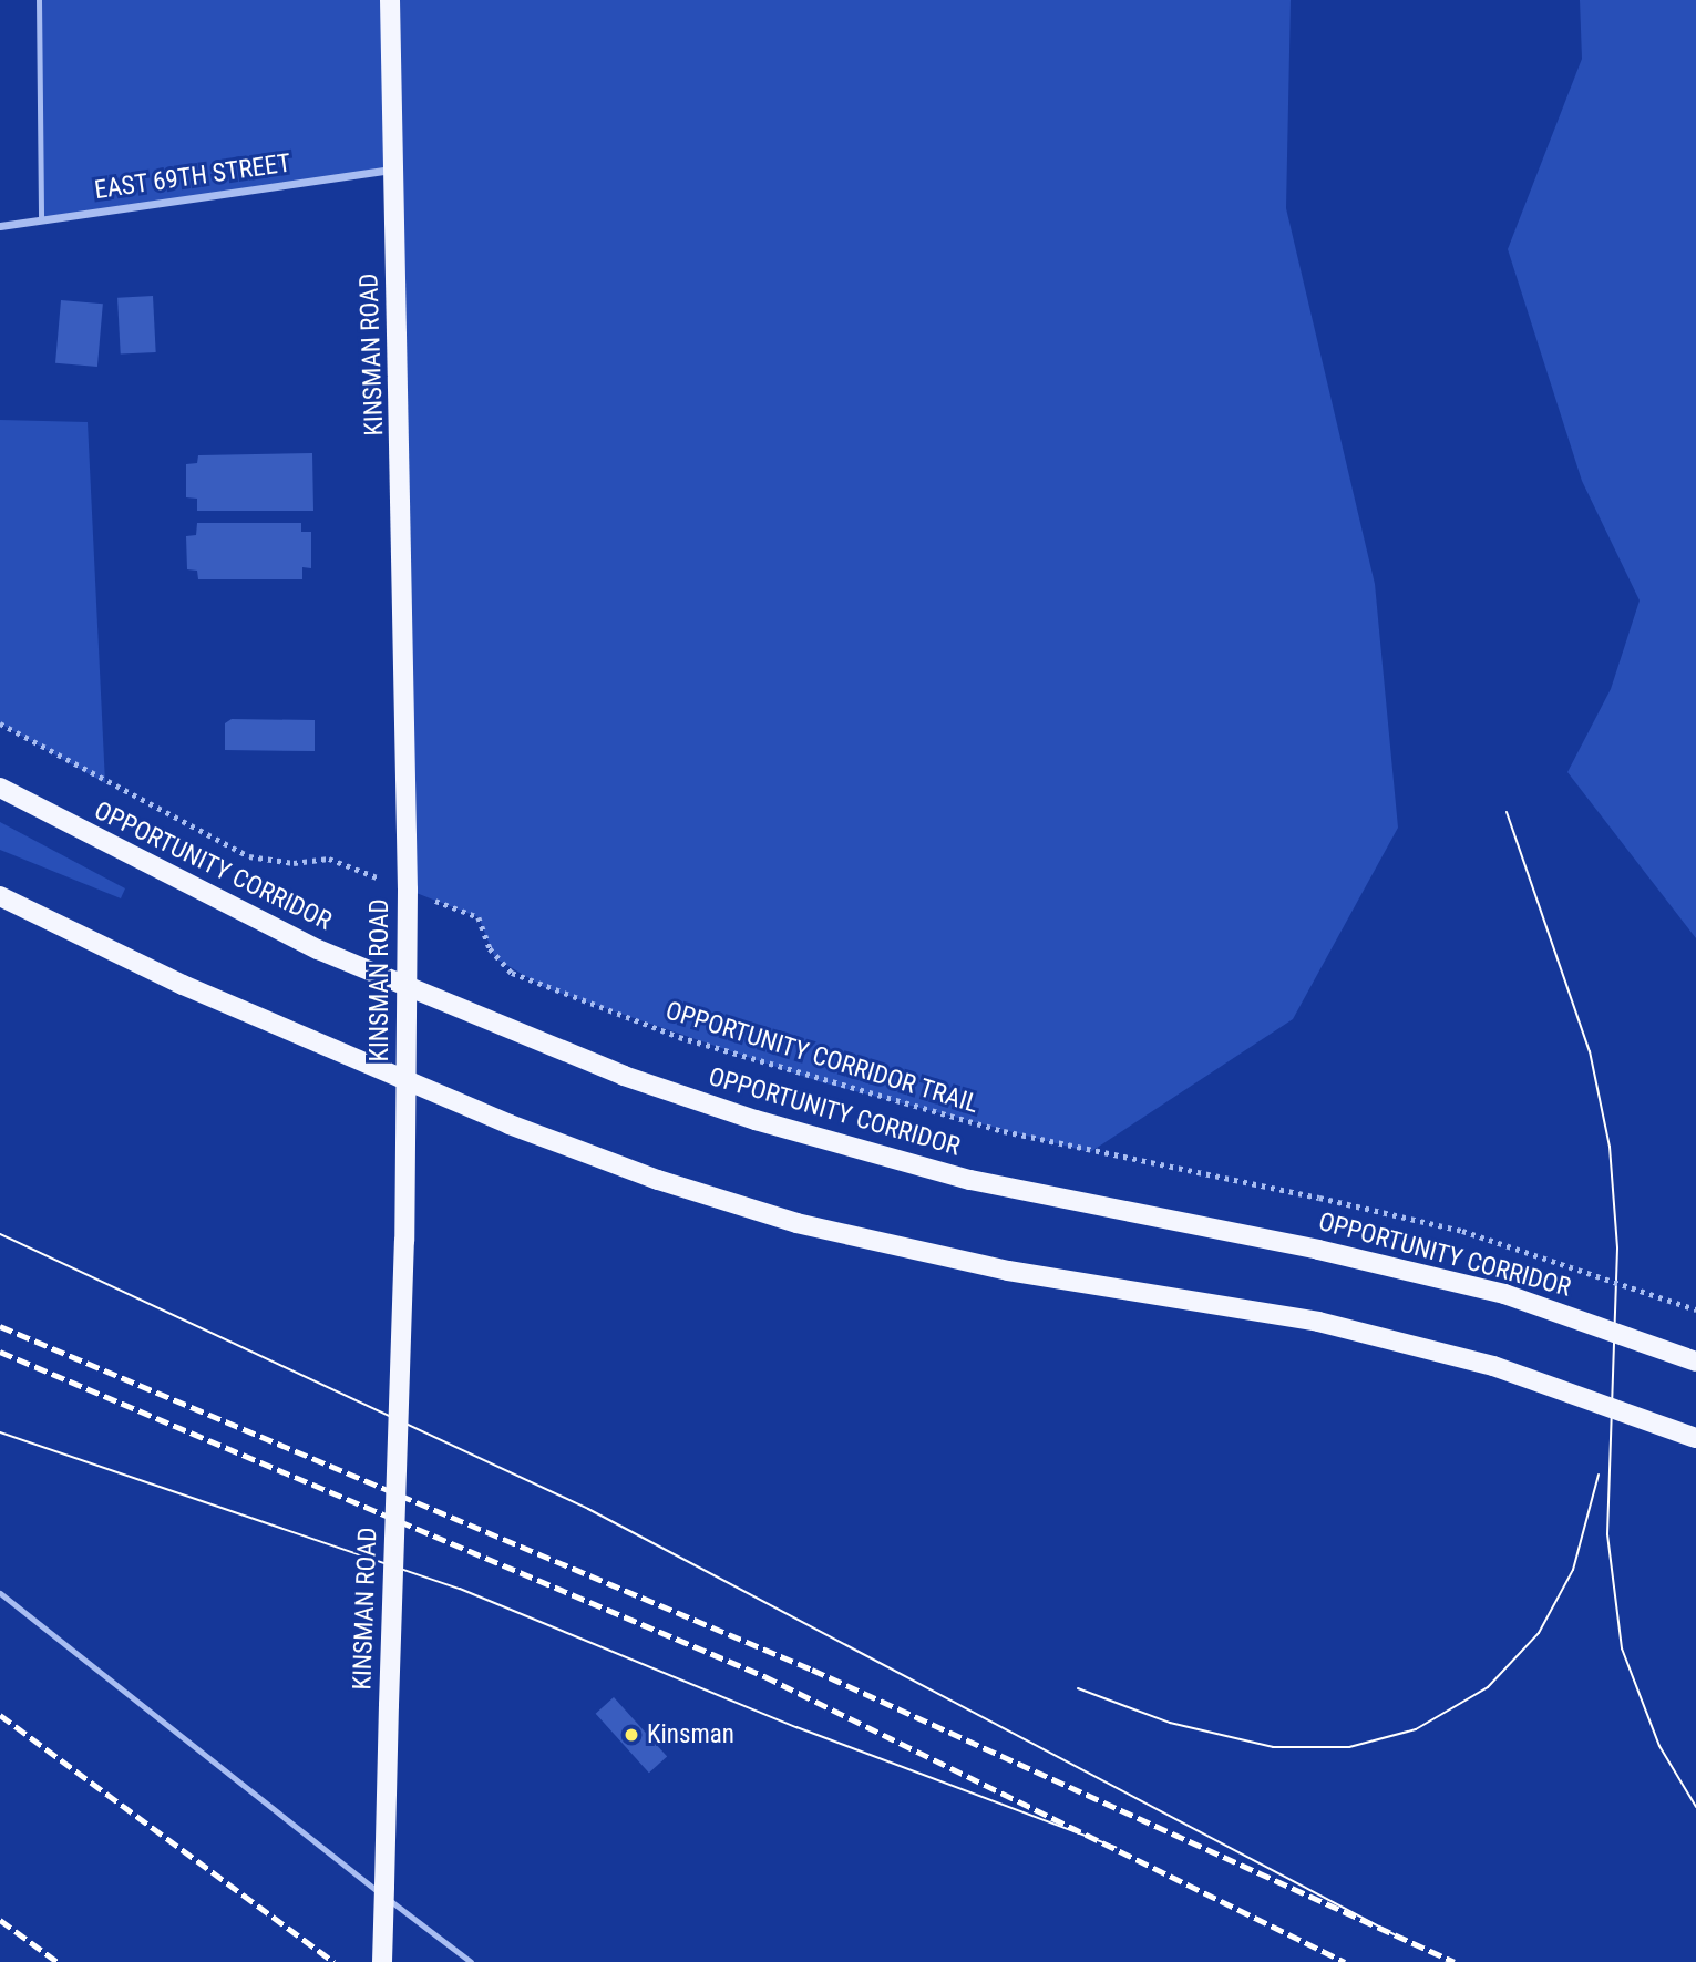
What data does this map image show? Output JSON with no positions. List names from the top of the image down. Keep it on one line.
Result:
{"streets":{"main road":["KINSMAN ROAD","OPPORTUNITY CORRIDOR"],"street":["EAST 69TH STREET"],"path":["OPPORTUNITY CORRIDOR TRAIL"]},"crossings":[["EAST 69TH STREET","KINSMAN ROAD"],["KINSMAN ROAD","OPPORTUNITY CORRIDOR"],["KINSMAN ROAD","OPPORTUNITY CORRIDOR TRAIL"]],"places":["Kinsman"]}
